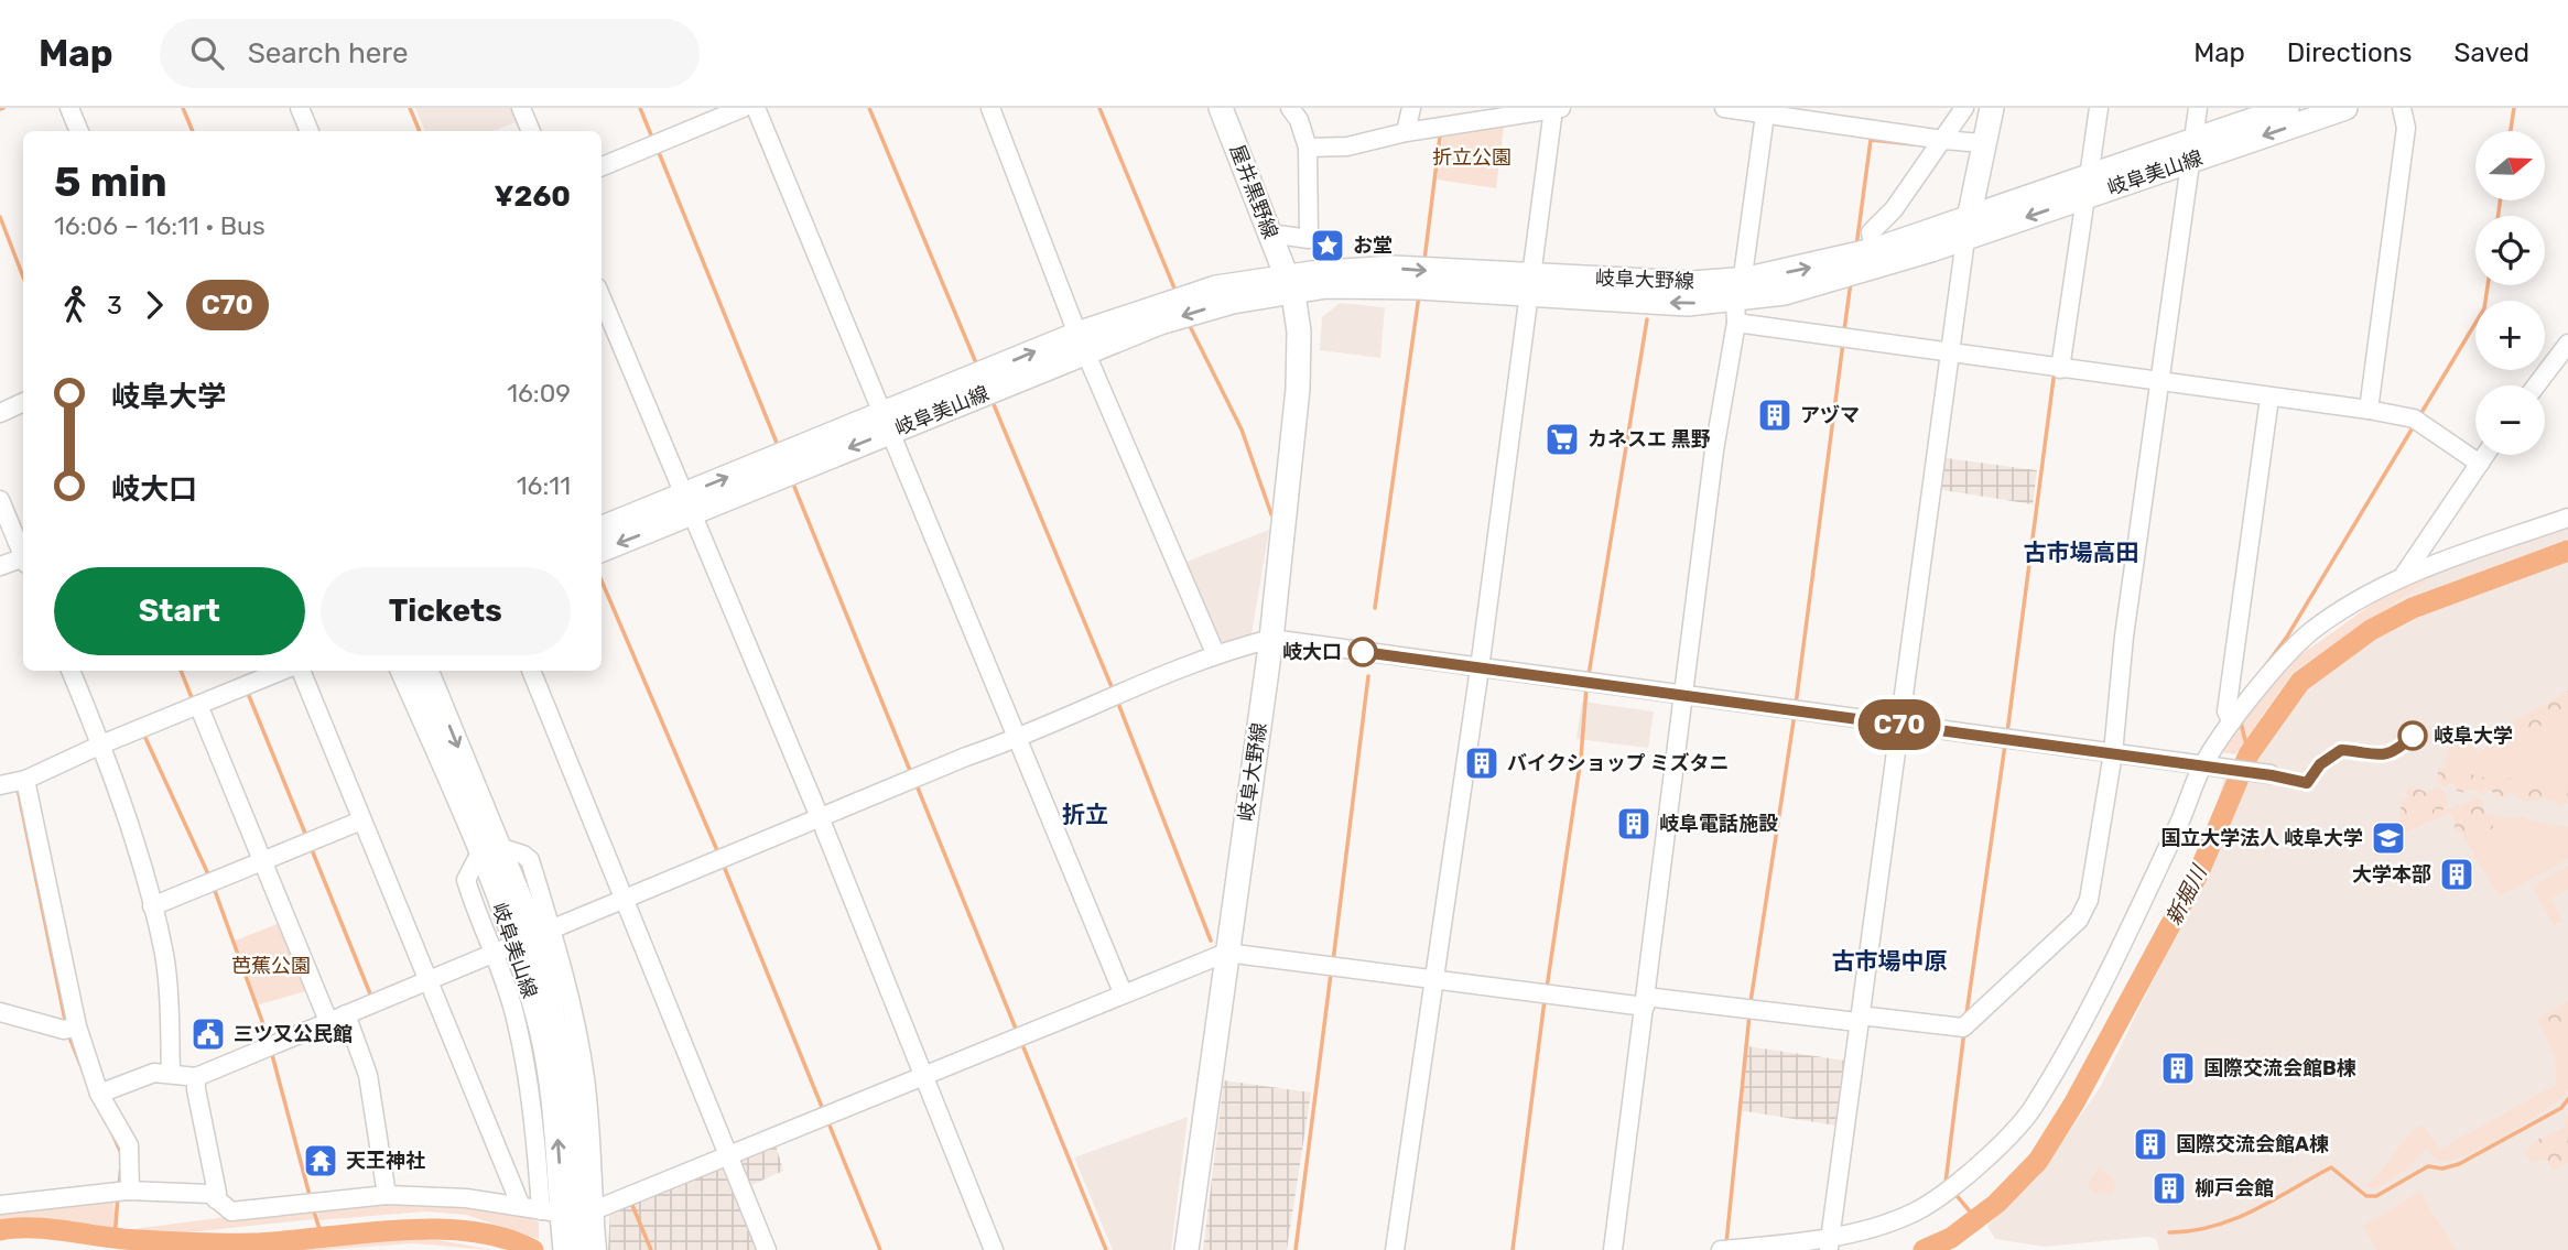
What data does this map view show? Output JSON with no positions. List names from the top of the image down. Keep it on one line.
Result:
{"streets":{"main road":["岐阜美山線","屋井黒野線","岐阜大野線"]},"crossings":[["岐阜美山線","屋井黒野線"],["岐阜美山線","岐阜大野線"],["屋井黒野線","岐阜大野線"]],"districts":["古市場高田","折立","古市場中原"],"water":["新堀川"],"parks":["折立公園","芭蕉公園"],"places":{"place":["お堂"],"building":["アヅマ","バイクショップ ミズタニ","岐阜電話施設","大学本部","国際交流会館B棟","国際交流会館A棟","柳戸会館"],"supermarket":["カネスエ 黒野"],"other":["岐大口","岐阜大学"],"school or university":["国立大学法人 岐阜大学"],"public building":["三ツ又公民館"],"temple":["天王神社"]},"lines":["bus line C70"],"north":"right","page":{"header":"Map","search":"Search here","nav":["Map","Directions","Saved"],"on_map":"C70","map_buttons":["+","−"],"heading":["5 min","16:06 – 16:11 · Bus","¥260"],"legs":["3","C70"],"list":[{"name":"岐阜大学","value":"16:09"},{"name":"岐大口","value":"16:11"}],"buttons":["Start","Tickets"]}}
